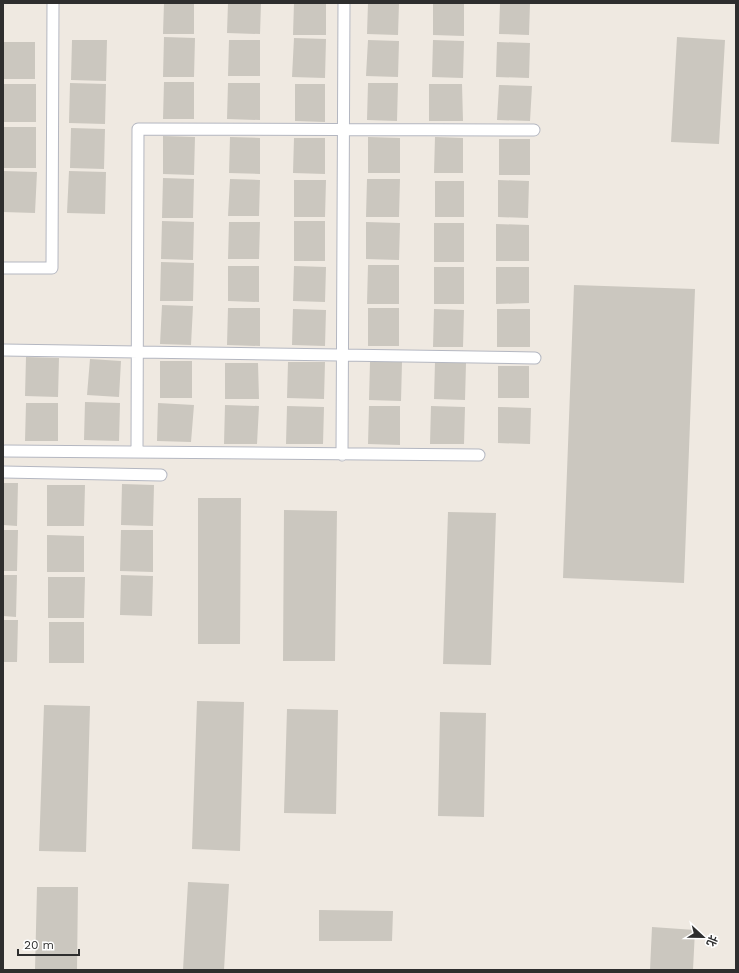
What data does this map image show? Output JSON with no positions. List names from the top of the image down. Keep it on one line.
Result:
{"scale_bar":"20 m","north":"right"}
